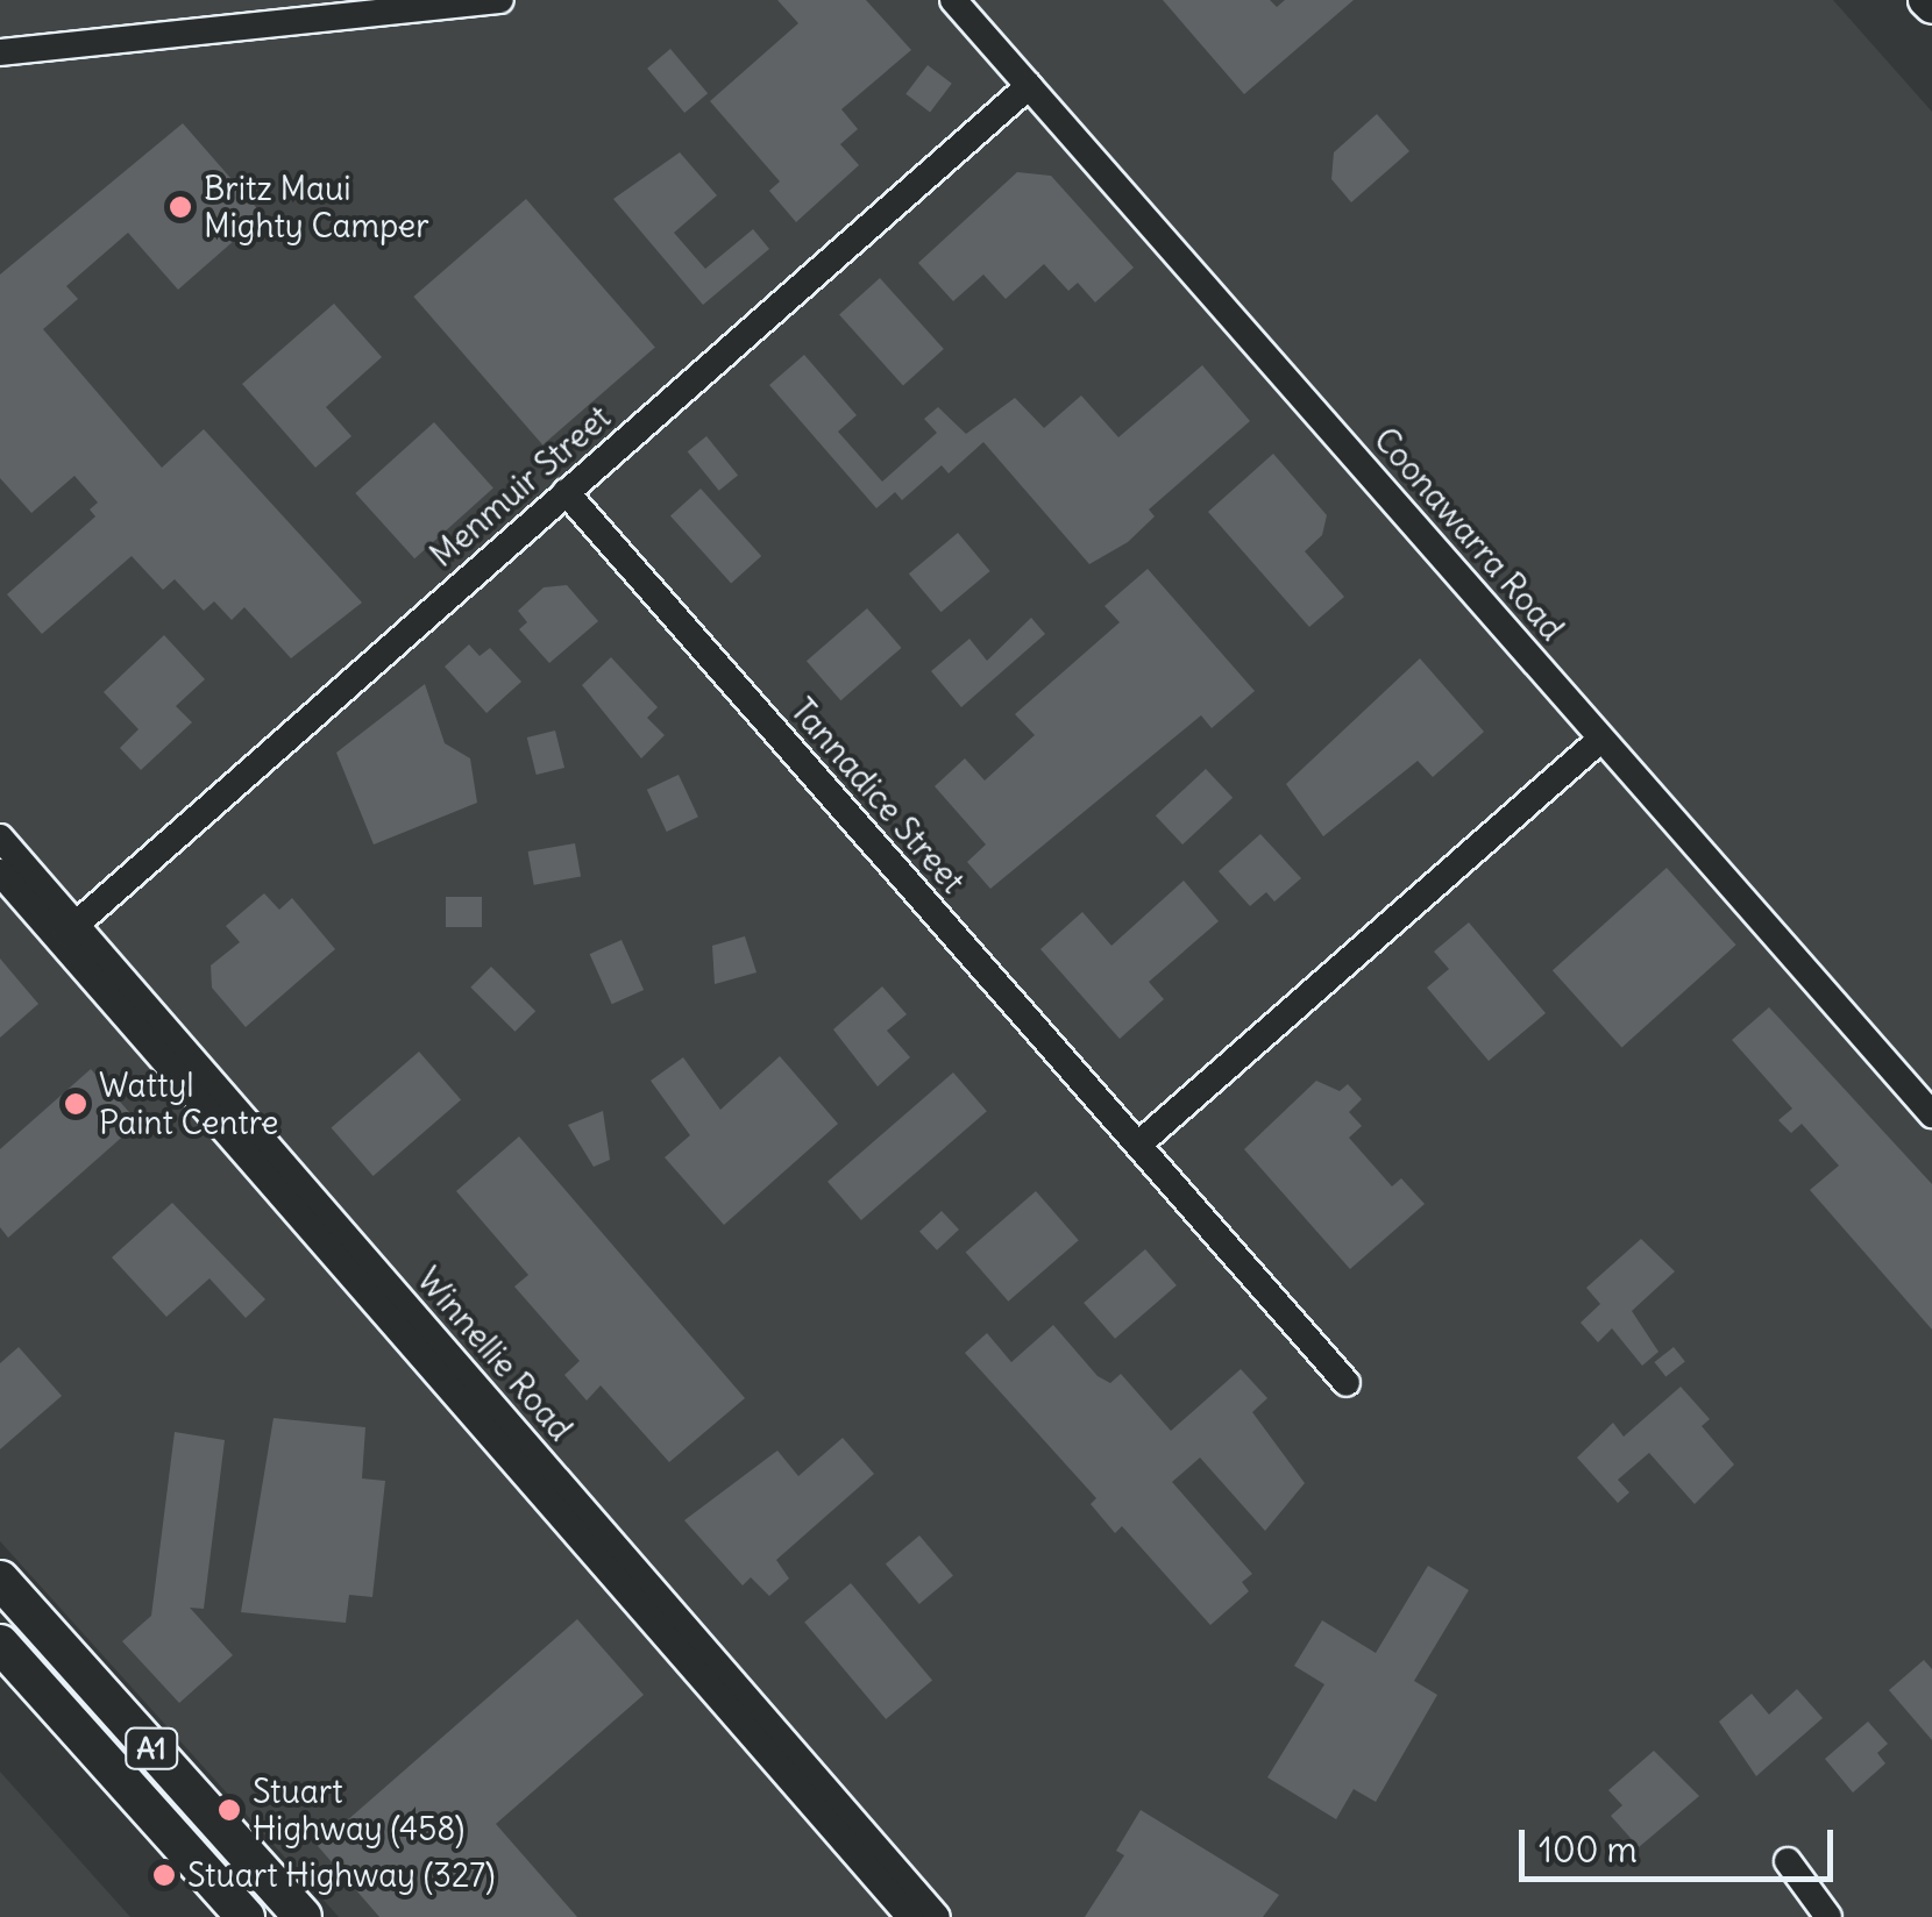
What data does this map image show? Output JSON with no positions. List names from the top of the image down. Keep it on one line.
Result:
{"streets":{"highway":["A1"],"street":["Menmuir Street","Coonawarra Road","Tannadice Street","Winnellie Road"]},"crossings":[["Menmuir Street","Coonawarra Road"],["Menmuir Street","Tannadice Street"],["Menmuir Street","Winnellie Road"]],"places":["Britz Maui Mighty Camper","Wattyl Paint Centre","Stuart Highway (458)","Stuart Highway (327)"],"scale_bar":"100 m"}
